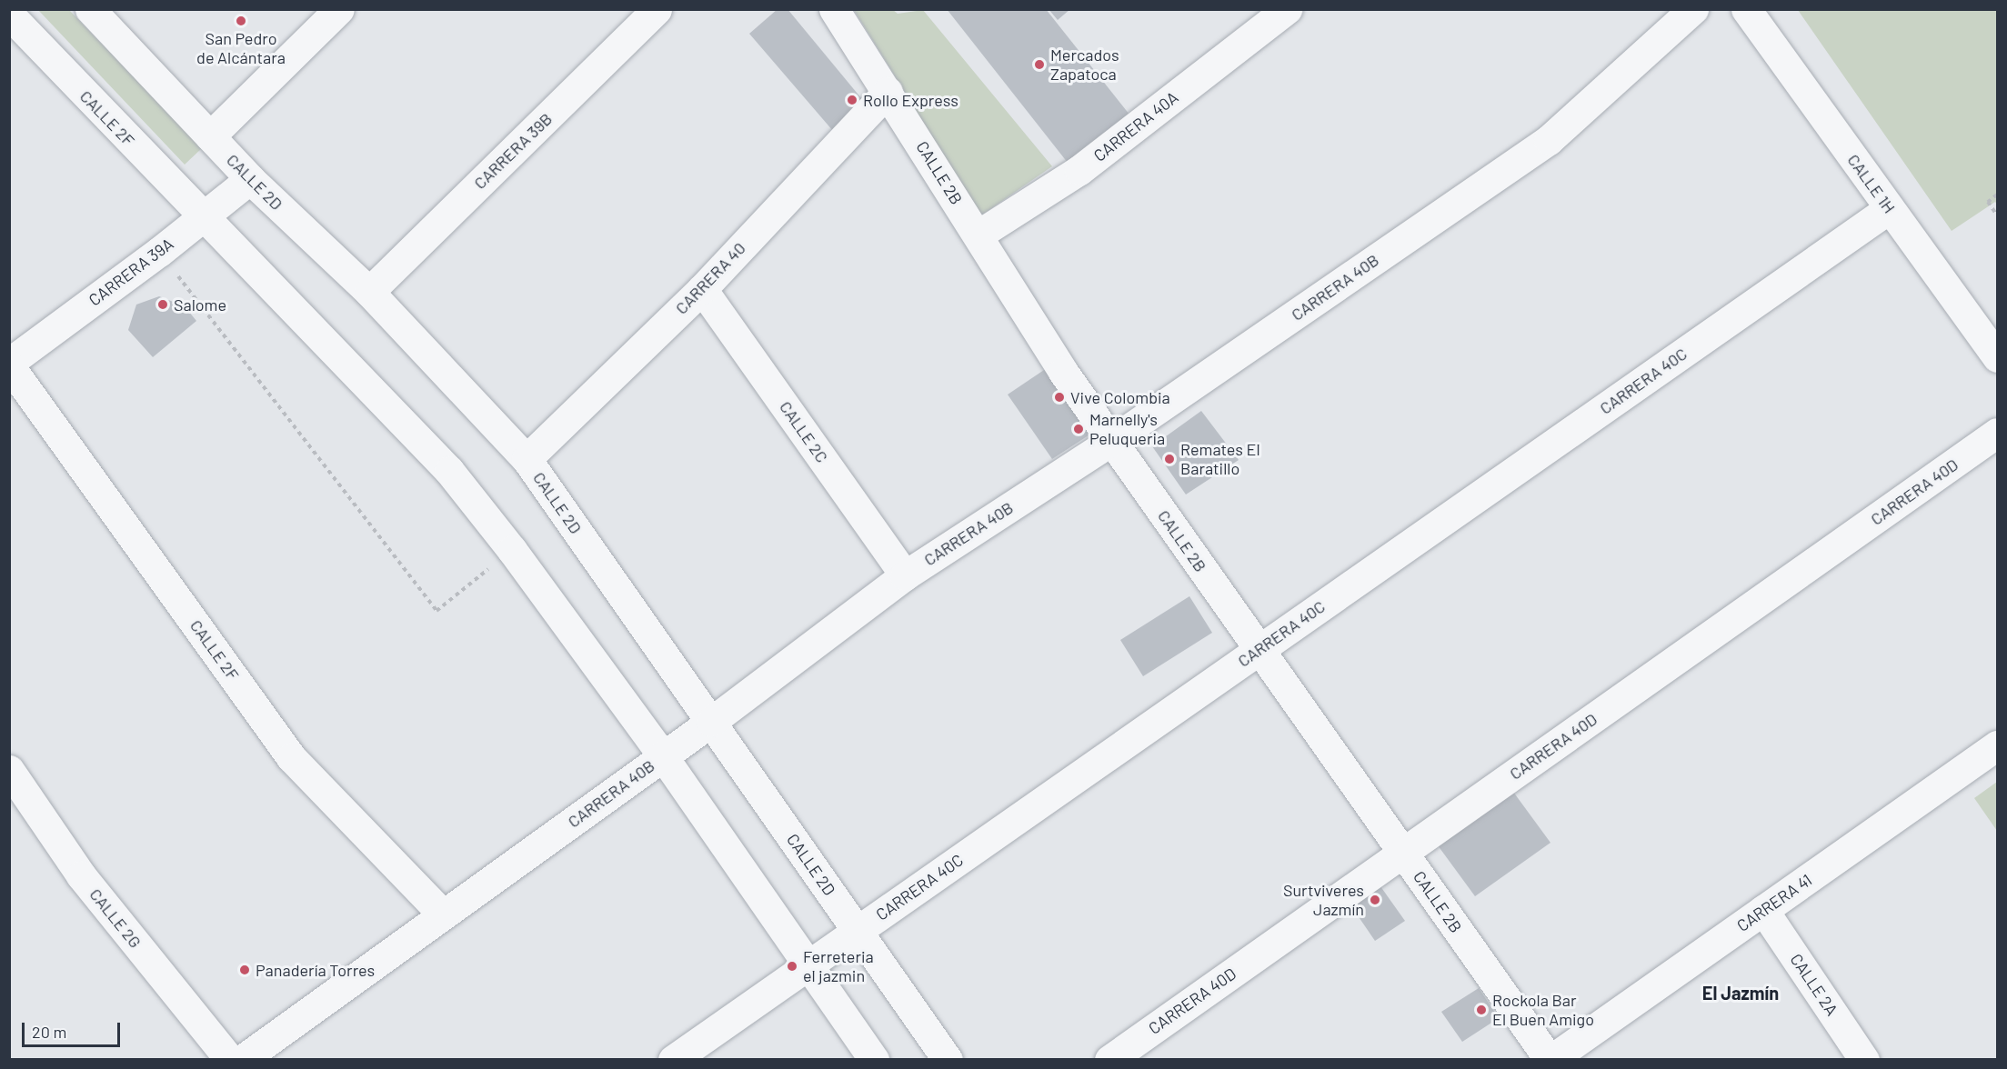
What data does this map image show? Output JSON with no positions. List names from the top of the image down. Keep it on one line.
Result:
{"streets":{"street":["CALLE 2F","CARRERA 40A","CARRERA 39B","CALLE 2B","CALLE 2D","CALLE 1H","CARRERA 39A","CARRERA 40","CARRERA 40B","CARRERA 40C","CALLE 2C","CARRERA 40D","CARRERA 41","CALLE 2G","CALLE 2A"]},"crossings":[["CALLE 2F","CARRERA 39A"],["CALLE 2F","CARRERA 40B"],["CARRERA 40A","CALLE 2B"],["CARRERA 39B","CALLE 2D"],["CALLE 2B","CARRERA 40"],["CALLE 2B","CARRERA 40B"],["CALLE 2B","CARRERA 40C"],["CALLE 2B","CARRERA 40D"],["CALLE 2B","CARRERA 41"],["CALLE 2D","CARRERA 39A"],["CALLE 2D","CARRERA 40"],["CALLE 2D","CARRERA 40B"],["CALLE 2D","CARRERA 40C"],["CALLE 1H","CARRERA 40C"],["CARRERA 40","CALLE 2C"],["CARRERA 40B","CALLE 2C"],["CARRERA 41","CALLE 2A"]],"districts":["El Jazmín"],"places":["San Pedro de Alcántara","Mercados Zapatoca","Rollo Express","Salome","Vive Colombia","Marnelly's Peluqueria","Remates El Baratillo","Surtviveres Jazmín","Ferreteria el jazmin","Panadería Torres","Rockola Bar El Buen Amigo"],"scale_bar":"20 m"}
